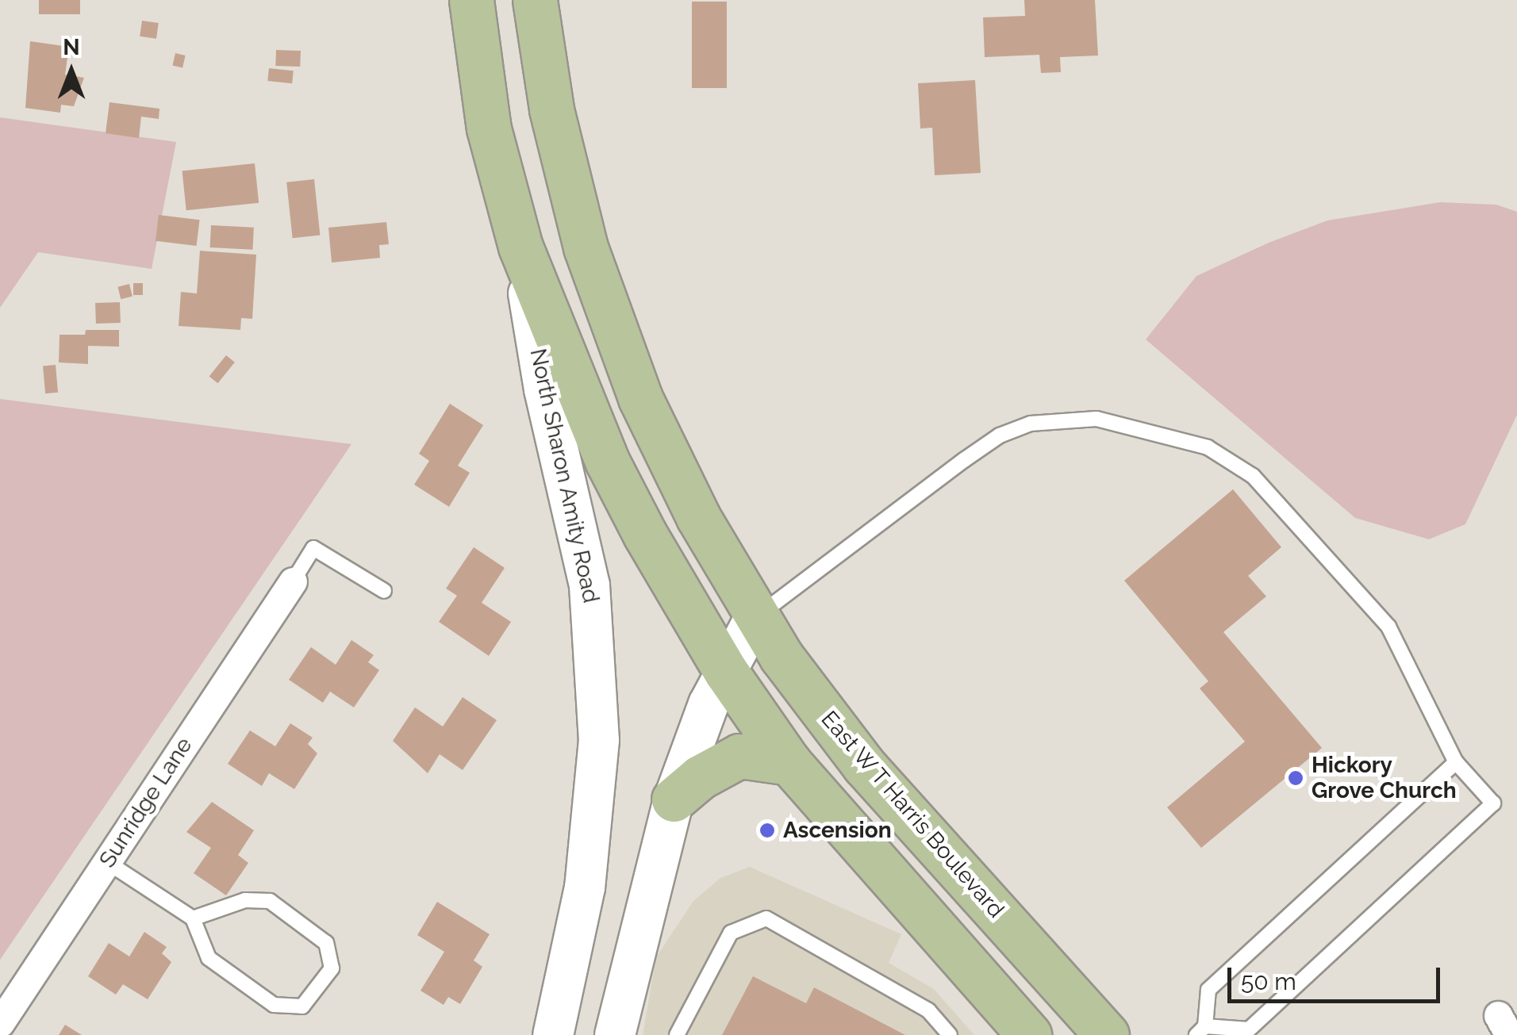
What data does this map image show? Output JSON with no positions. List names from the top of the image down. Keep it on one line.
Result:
{"streets":{"main road":["North Sharon Amity Road","East W T Harris Boulevard"],"street":["Sunridge Lane"]},"places":["Hickory Grove Church","Ascension"],"scale_bar":"50 m","north":"top"}
